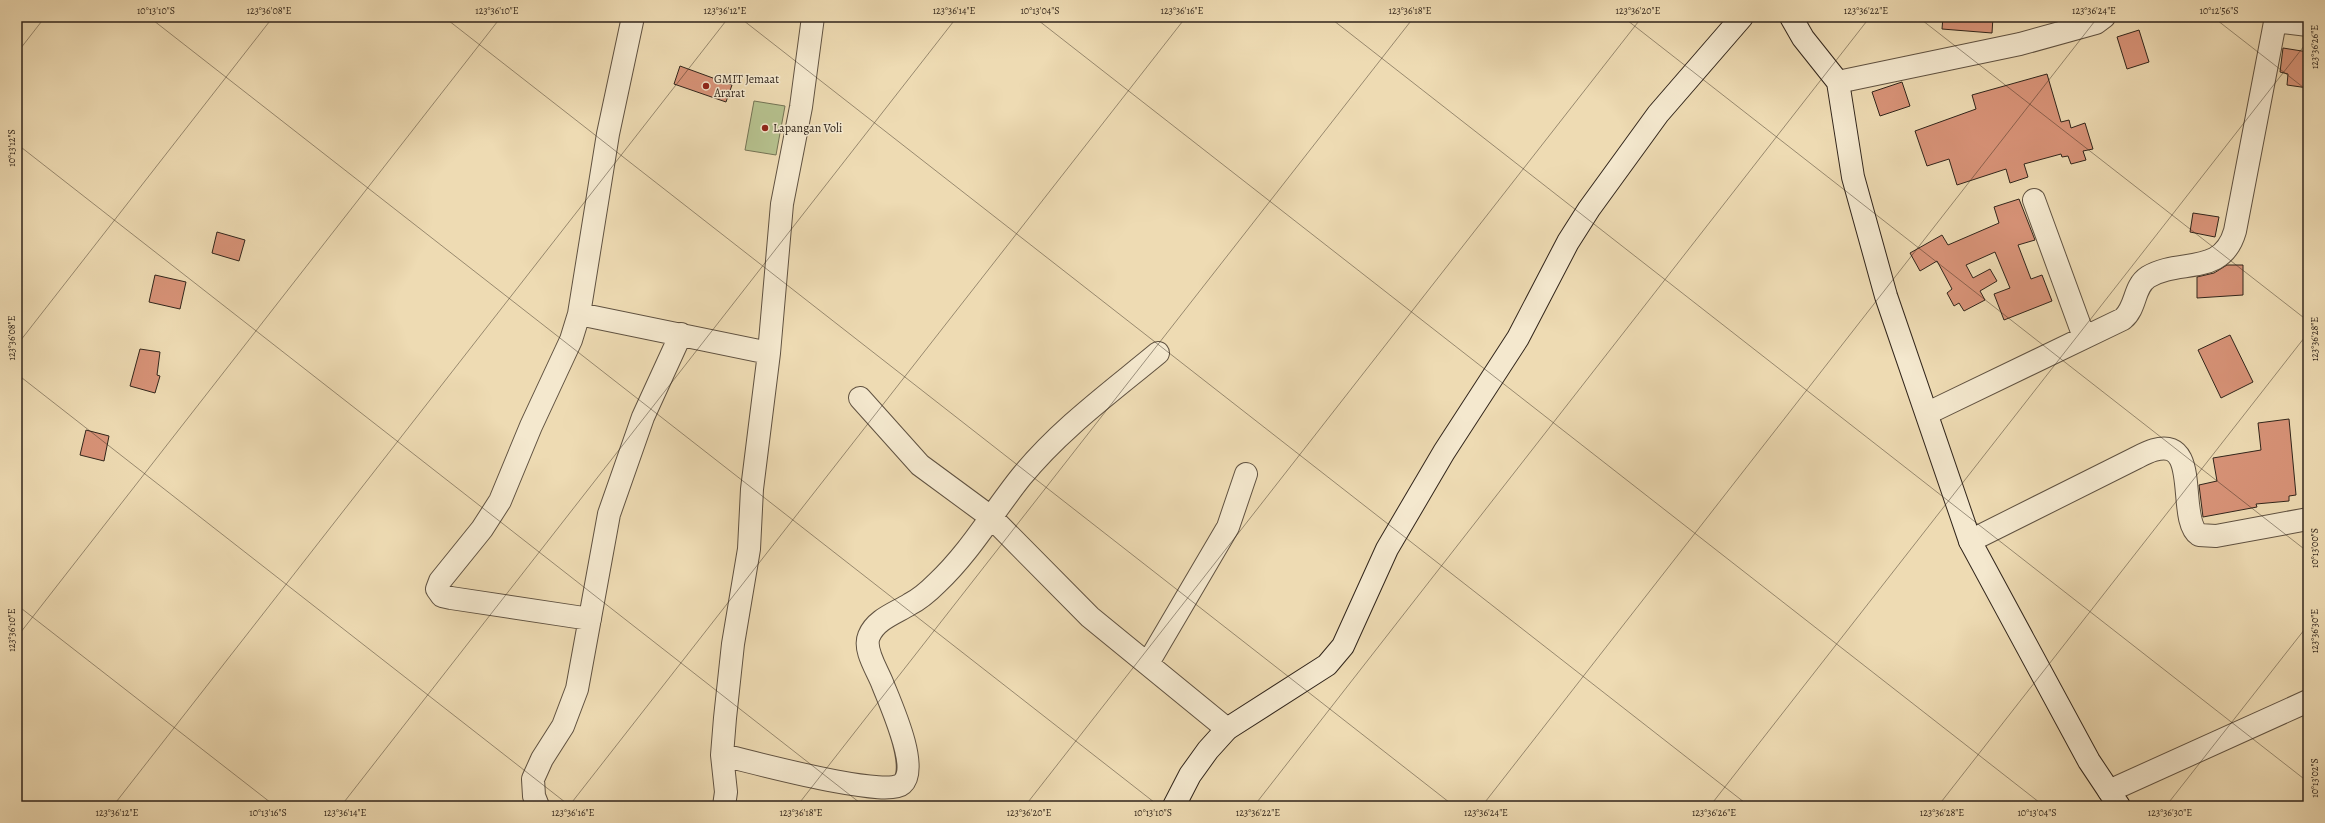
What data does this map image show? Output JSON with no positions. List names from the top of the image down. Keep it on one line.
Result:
{"places":["GMIT Jemaat Ararat","Lapangan Voli"],"coordinates":["10°13'10\"S","123°36'08\"E","123°36'10\"E","123°36'12\"E","123°36'14\"E","10°13'04\"S","123°36'16\"E","123°36'18\"E","123°36'20\"E","123°36'22\"E","123°36'24\"E","10°12'56\"S","123°36'26\"E","10°13'12\"S","123°36'28\"E","10°13'00\"S","123°36'30\"E","10°13'02\"S","10°13'16\"S"]}
